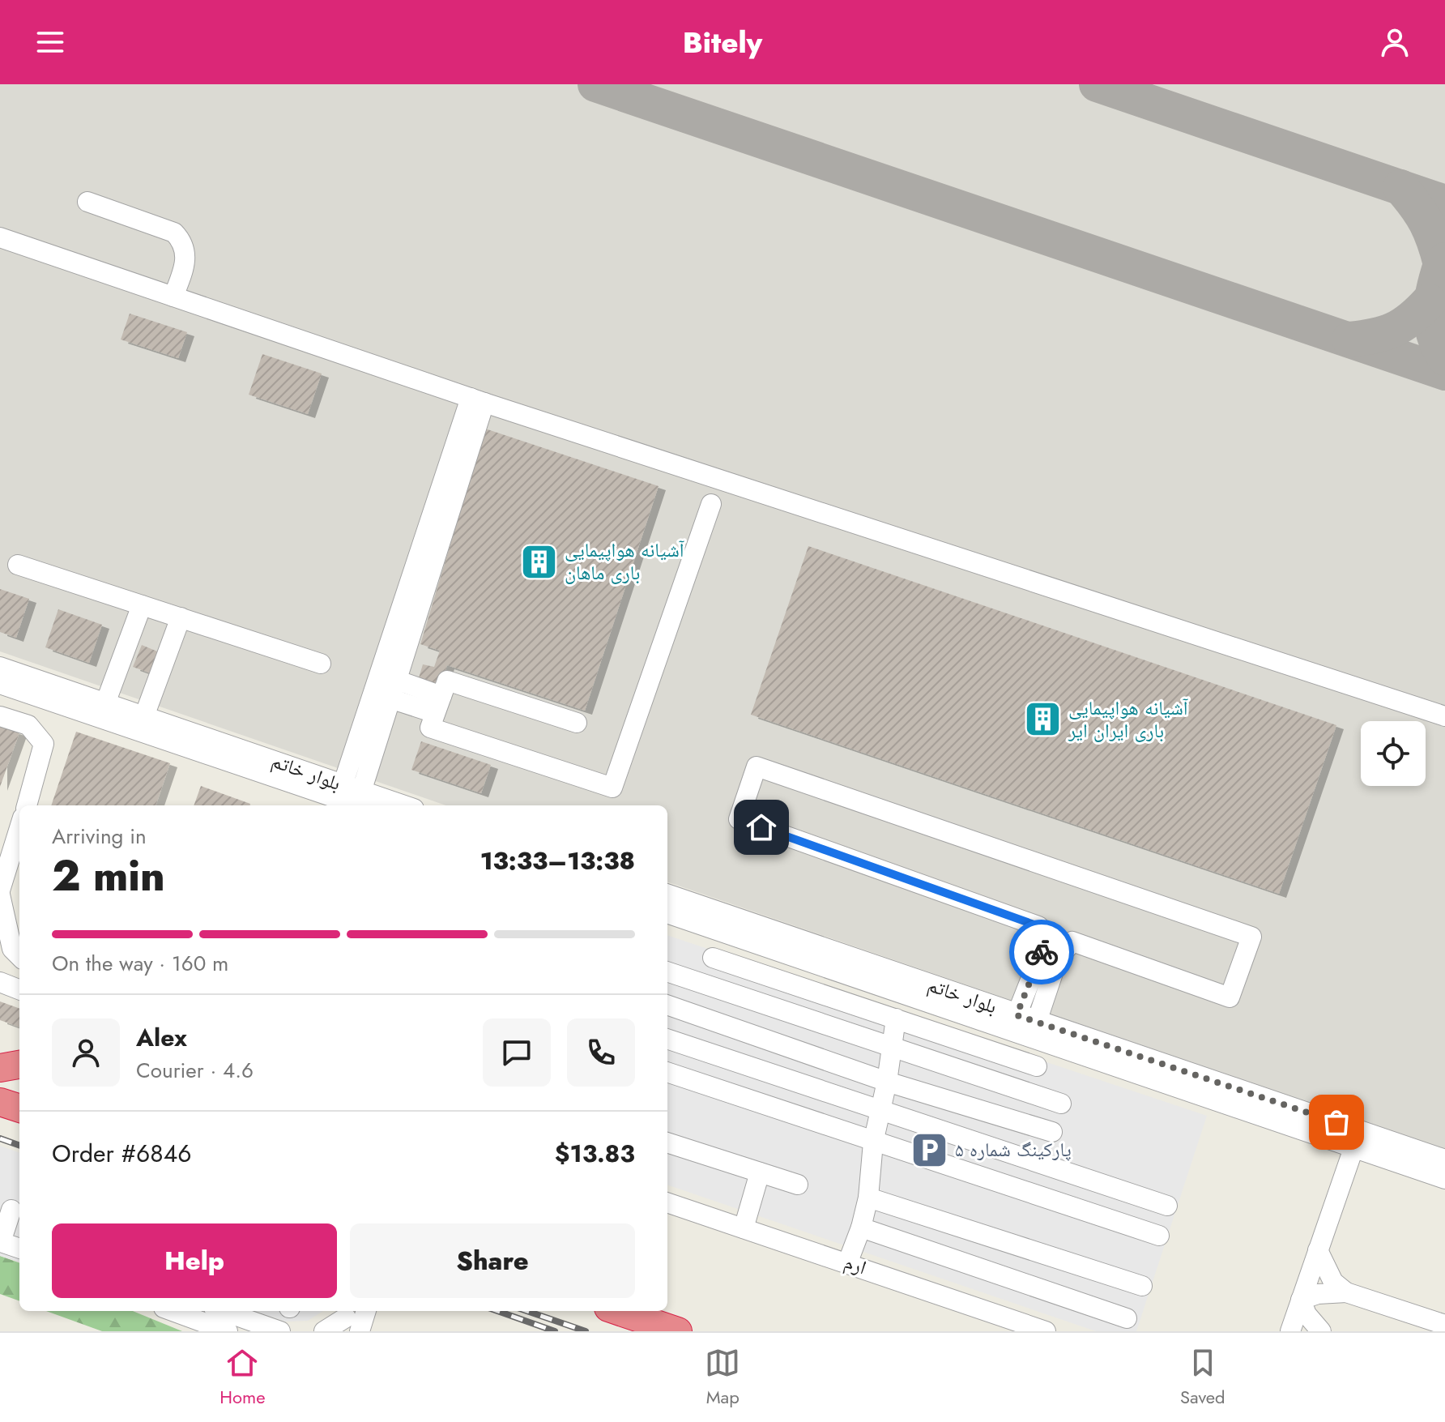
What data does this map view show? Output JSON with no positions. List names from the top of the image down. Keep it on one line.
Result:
{"streets":{"street":["بلوار خاتم","ارم"]},"places":{"building":["آشیانه هواپیمایی باری ماهان","آشیانه هواپیمایی باری ایران ایر"],"parking":["پارکینگ شماره ۵"]},"page":{"header":"Bitely","heading":["2 min","Arriving in","13:33–13:38"],"panel":["Alex","Courier · 4.6","Order #6846","$13.83"],"bar":"On the way · 160 m","buttons":["Help","Share"],"tabs":["Home","Map","Saved"]}}
